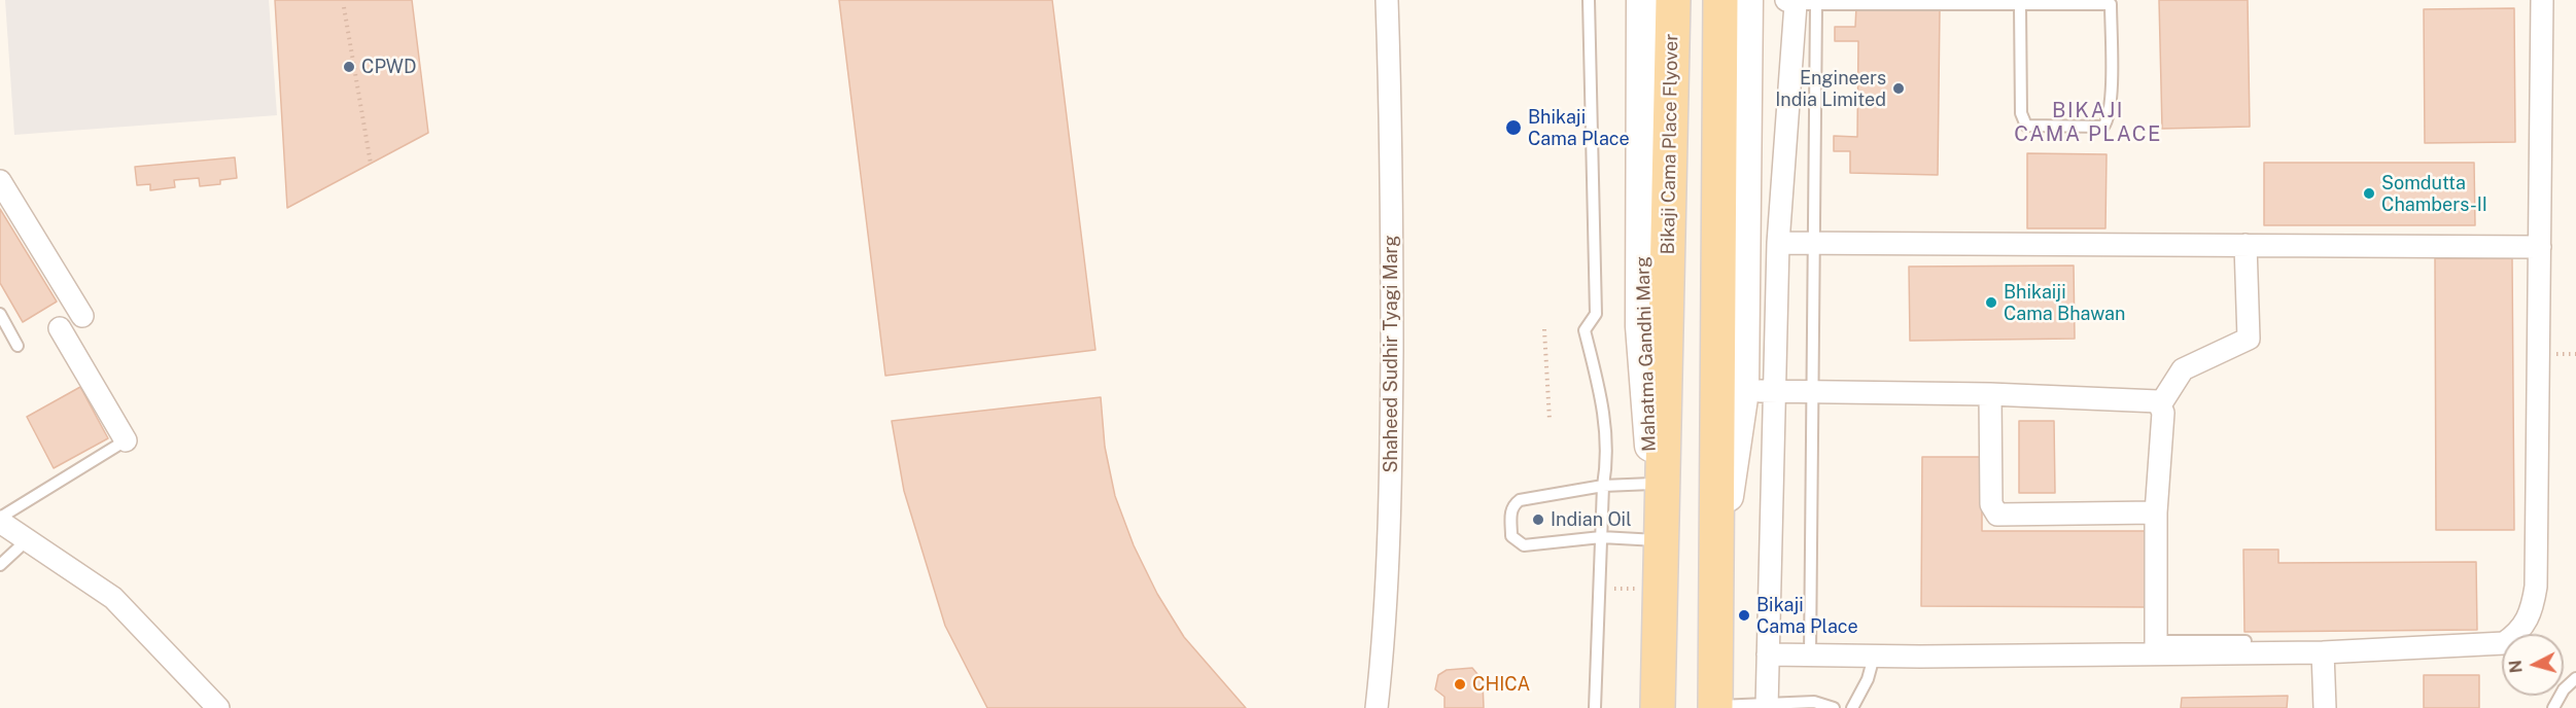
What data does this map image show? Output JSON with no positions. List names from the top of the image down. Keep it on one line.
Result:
{"streets":{"main road":["Bikaji Cama Place Flyover","Mahatma Gandhi Marg"],"street":["Shaheed Sudhir Tyagi Marg"]},"crossings":[["Bikaji Cama Place Flyover","Mahatma Gandhi Marg"]],"districts":["BIKAJI CAMA PLACE"],"places":["CPWD","Engineers India Limited","Bhikaji Cama Place","Somdutta Chambers-II","Bhikaiji Cama Bhawan","Indian Oil","Bikaji Cama Place","CHICA"],"north":"left"}
